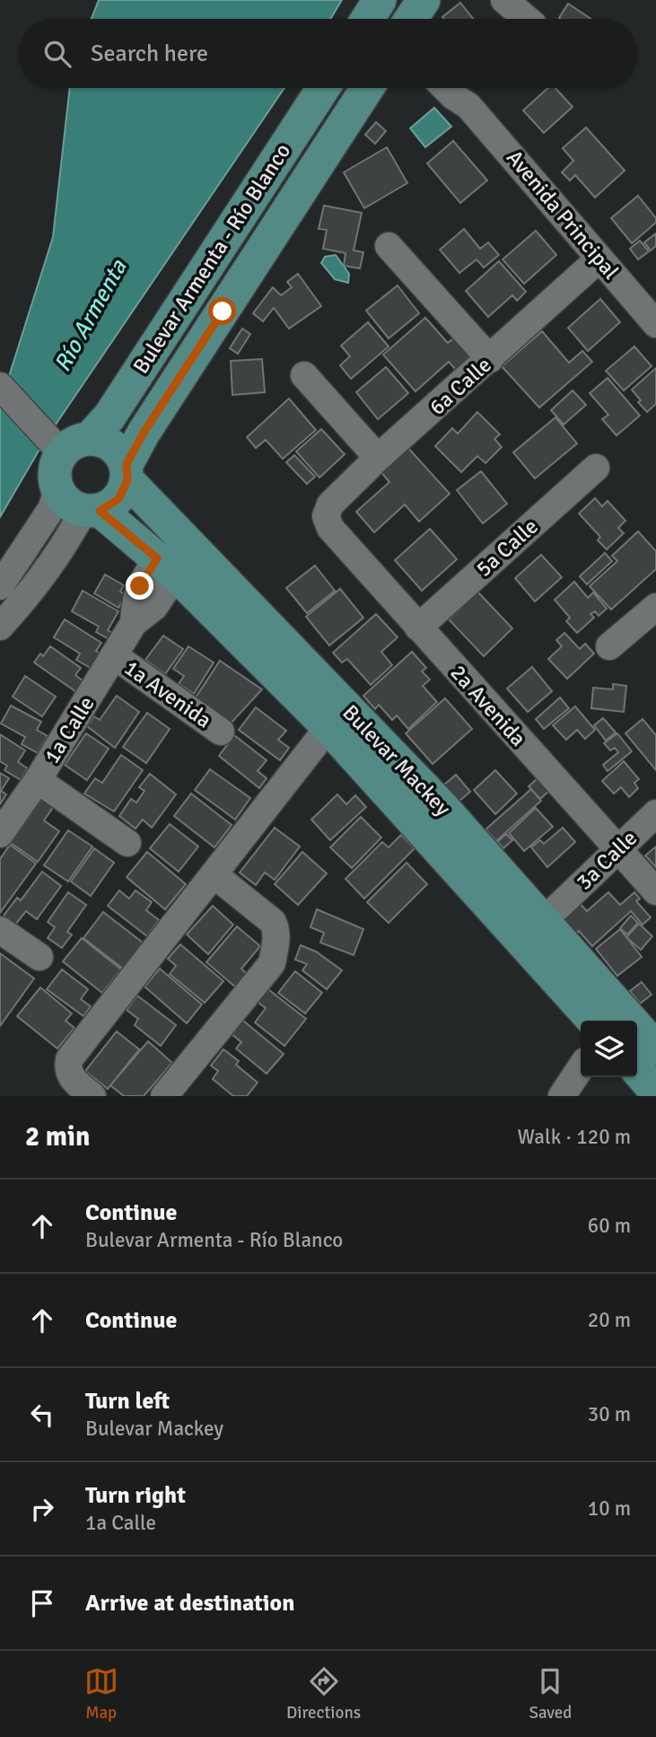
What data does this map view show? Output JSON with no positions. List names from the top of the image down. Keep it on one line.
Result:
{"streets":{"main road":["Bulevar Armenta - Río Blanco","Bulevar Mackey"],"street":["Avenida Principal","6a Calle","5a Calle","1a Avenida","2a Avenida","1a Calle","3a Calle"]},"crossings":[["Avenida Principal","6a Calle"],["Bulevar Armenta - Río Blanco","Bulevar Mackey"],["6a Calle","2a Avenida"],["5a Calle","2a Avenida"],["1a Avenida","1a Calle"],["2a Avenida","3a Calle"],["1a Calle","Bulevar Mackey"]],"water":["Río Armenta"],"page":{"search":"Search here","heading":["2 min","Walk · 120 m"],"list":[["Continue","Bulevar Armenta - Río Blanco","60 m"],["Continue","20 m"],["Turn left","Bulevar Mackey","30 m"],["Turn right","1a Calle","10 m"],"Arrive at destination"],"nav":["Map","Directions","Saved"]}}
